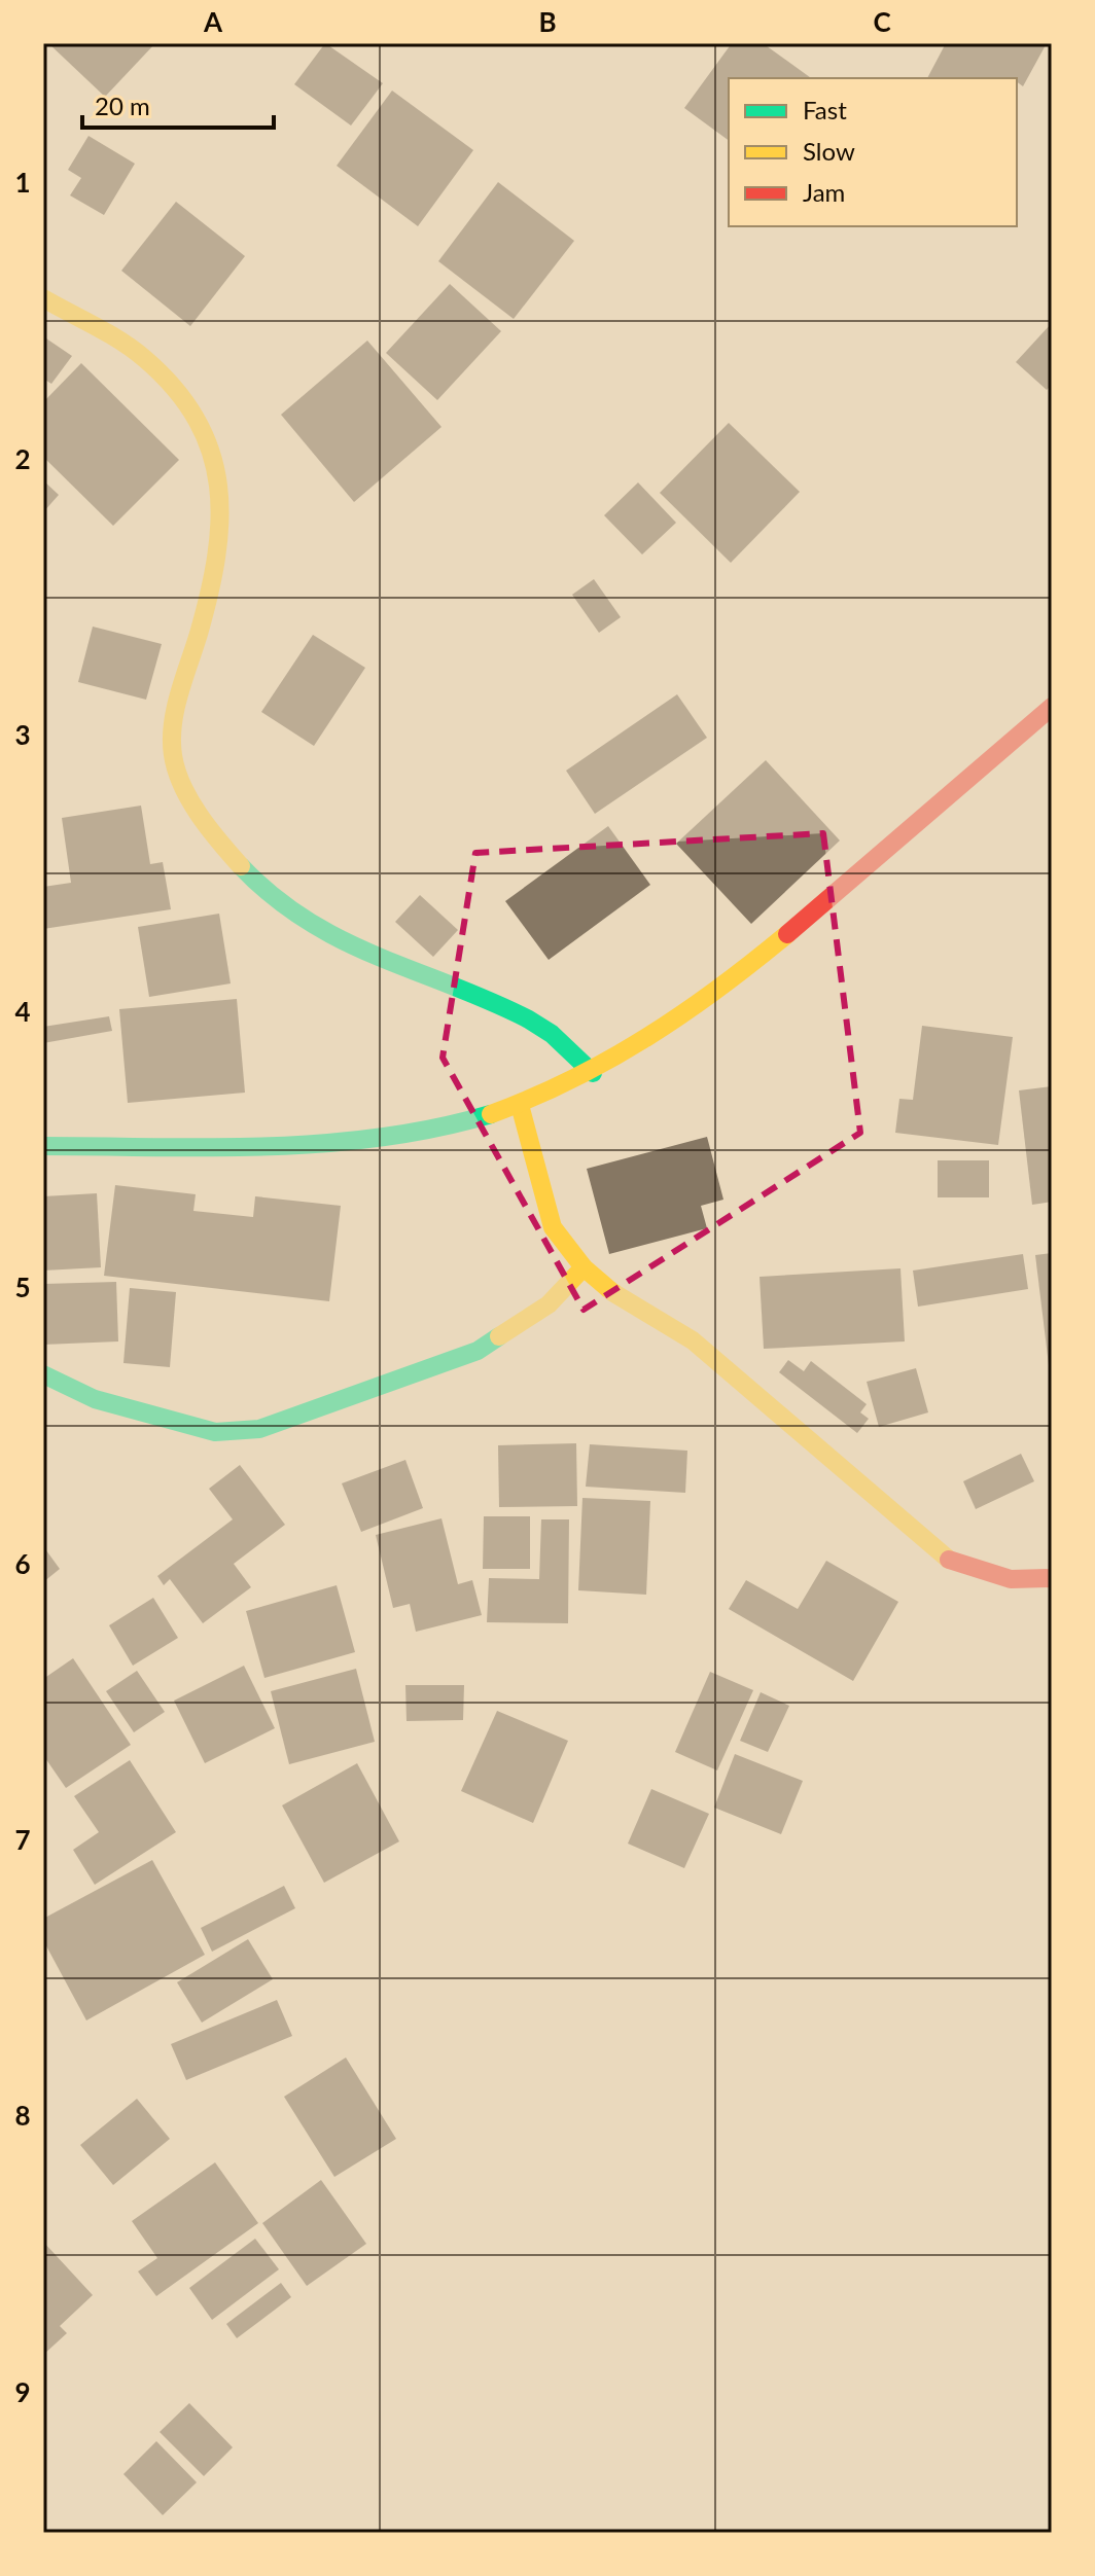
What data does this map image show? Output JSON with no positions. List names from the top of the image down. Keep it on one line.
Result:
{"legend":["Fast","Slow","Jam"],"scale_bar":"20 m","grid":{"columns":["A","B","C"],"rows":["1","2","3","4","5","6","7","8","9"]}}
